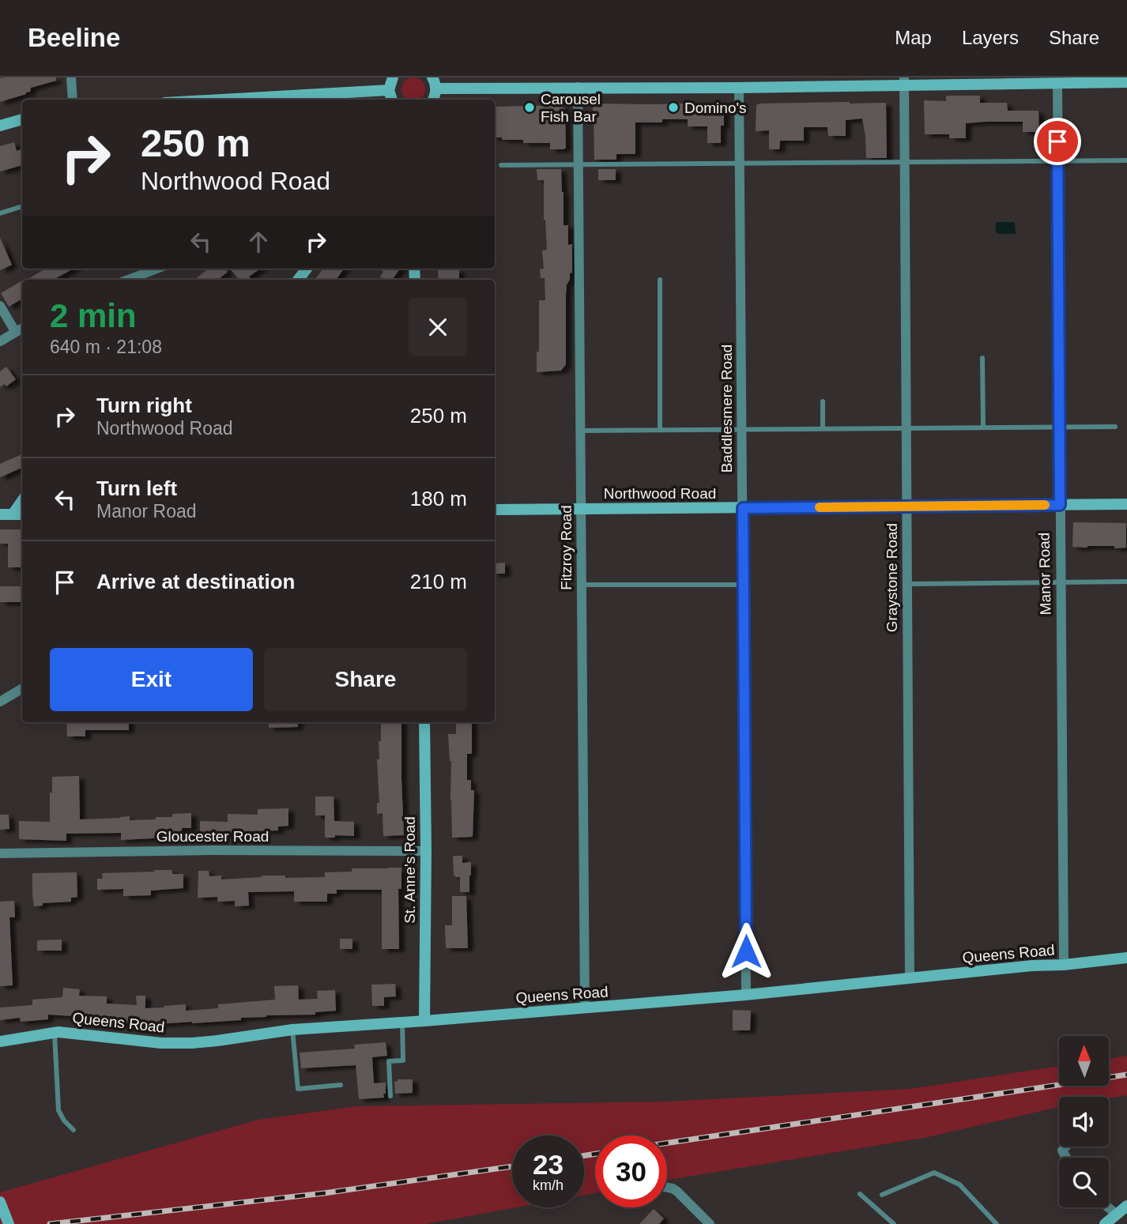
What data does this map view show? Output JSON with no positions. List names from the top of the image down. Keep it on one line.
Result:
{"streets":{"street":["Baddlesmere Road","Northwood Road","Fitzroy Road","Manor Road","Graystone Road","Gloucester Road","St. Anne's Road","Queens Road"]},"crossings":[["Baddlesmere Road","Northwood Road"],["Baddlesmere Road","Queens Road"],["Northwood Road","Fitzroy Road"],["Northwood Road","Manor Road"],["Northwood Road","Graystone Road"],["Fitzroy Road","Queens Road"],["Manor Road","Queens Road"],["Graystone Road","Queens Road"],["Gloucester Road","St. Anne's Road"],["St. Anne's Road","Queens Road"]],"places":["Carousel Fish Bar","Domino's"],"north":"top","page":{"header":"Beeline","nav":["Map","Layers","Share"],"turn":["250 m","Northwood Road"],"heading":["2 min","640 m · 21:08"],"list":[{"name":"Turn right","note":"Northwood Road","value":"250 m"},{"name":"Turn left","note":"Manor Road","value":"180 m"},{"name":"Arrive at destination","value":"210 m"}],"buttons":["Exit","Share"],"speed":"23 km/h","limit":"30"}}
